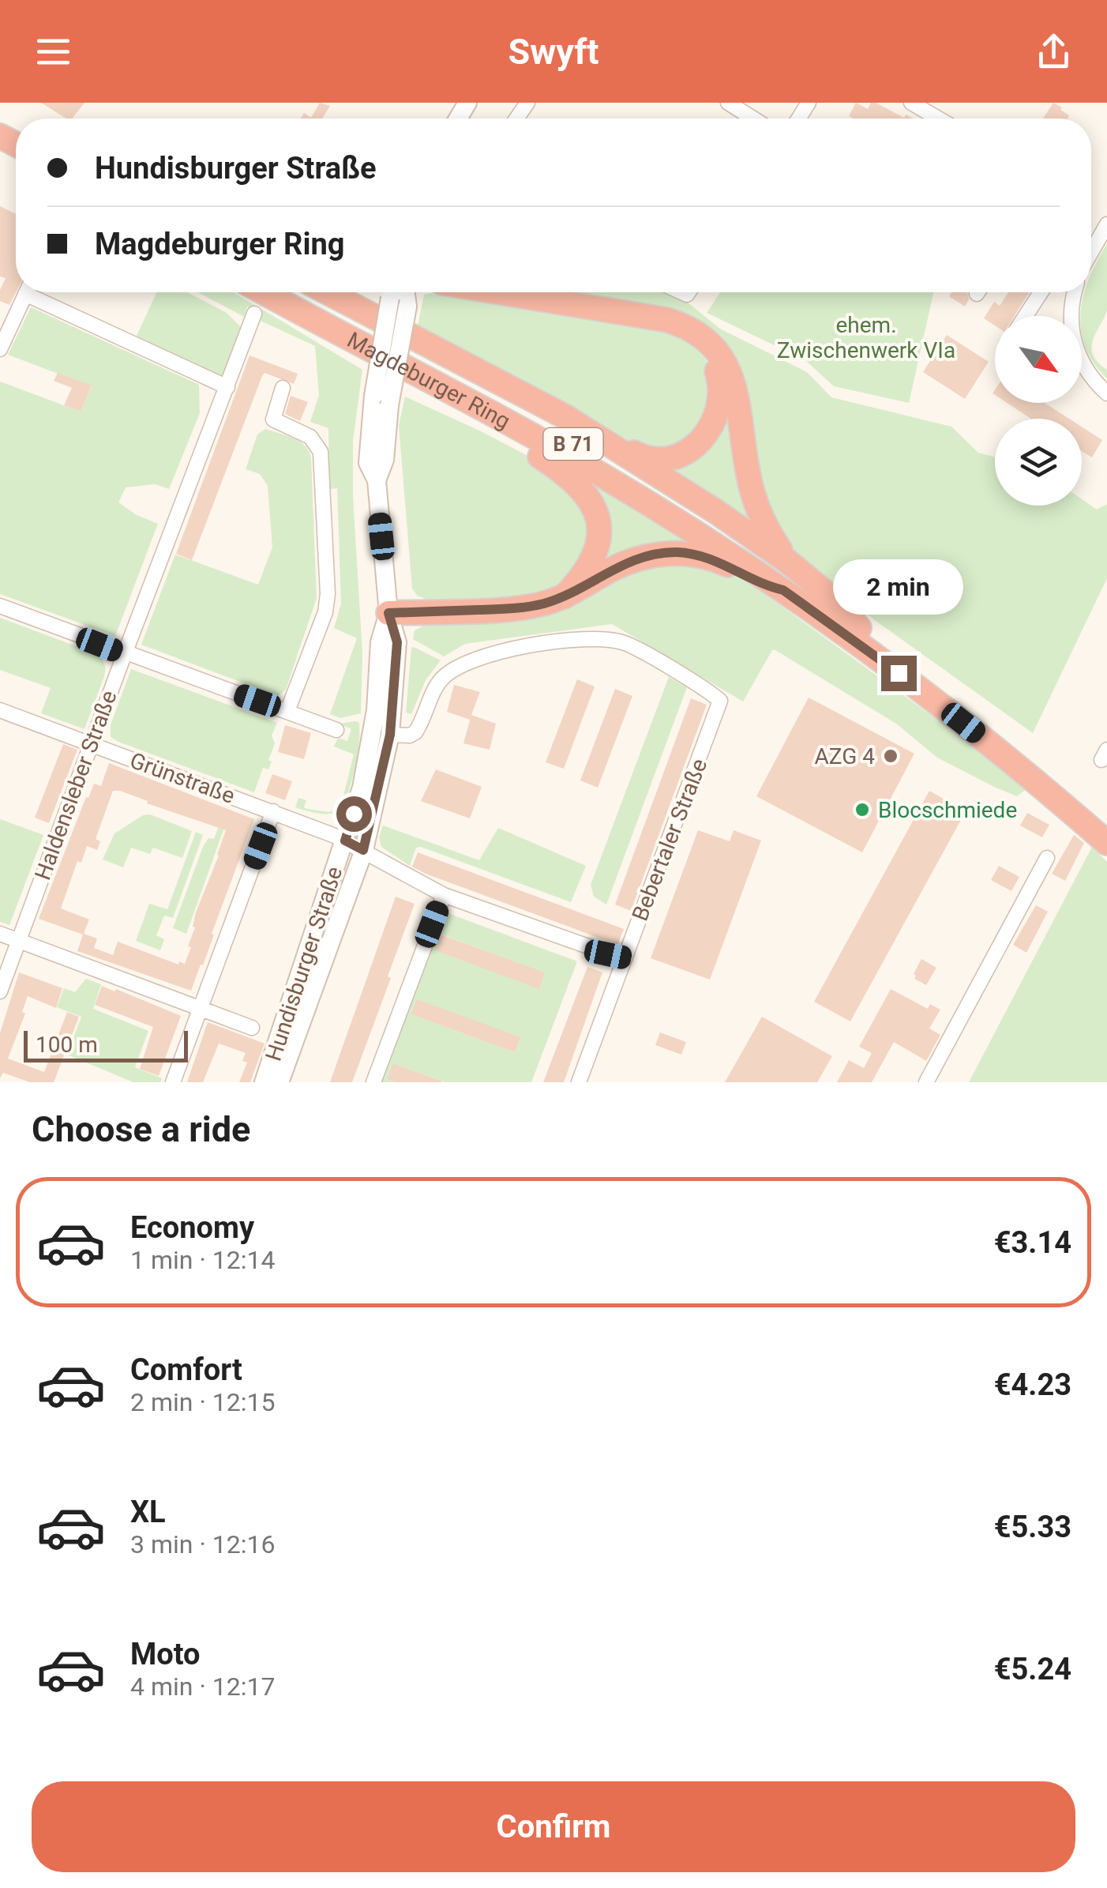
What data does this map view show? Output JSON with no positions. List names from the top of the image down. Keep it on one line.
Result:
{"streets":{"highway":["Magdeburger Ring","B 71"],"main road":["Hundisburger Straße"],"street":["Grünstraße","Haldensleber Straße","Bebertaler Straße"]},"crossings":[["Grünstraße","Haldensleber Straße"],["Grünstraße","Bebertaler Straße"],["Grünstraße","Hundisburger Straße"],["Bebertaler Straße","Hundisburger Straße"]],"parks":["ehem. Zwischenwerk VIa"],"places":["AZG 4","Blocschmiede"],"scale_bar":"100 m","north":"bottom right","page":{"header":"Swyft","banner":["Hundisburger Straße","Magdeburger Ring"],"bubble":"2 min","scale":"100 m","heading":"Choose a ride","list":[{"name":"Economy","note":"1 min · 12:14","value":"€3.14"},{"name":"Comfort","note":"2 min · 12:15","value":"€4.23"},{"name":"XL","note":"3 min · 12:16","value":"€5.33"},{"name":"Moto","note":"4 min · 12:17","value":"€5.24"}],"buttons":"Confirm"}}
